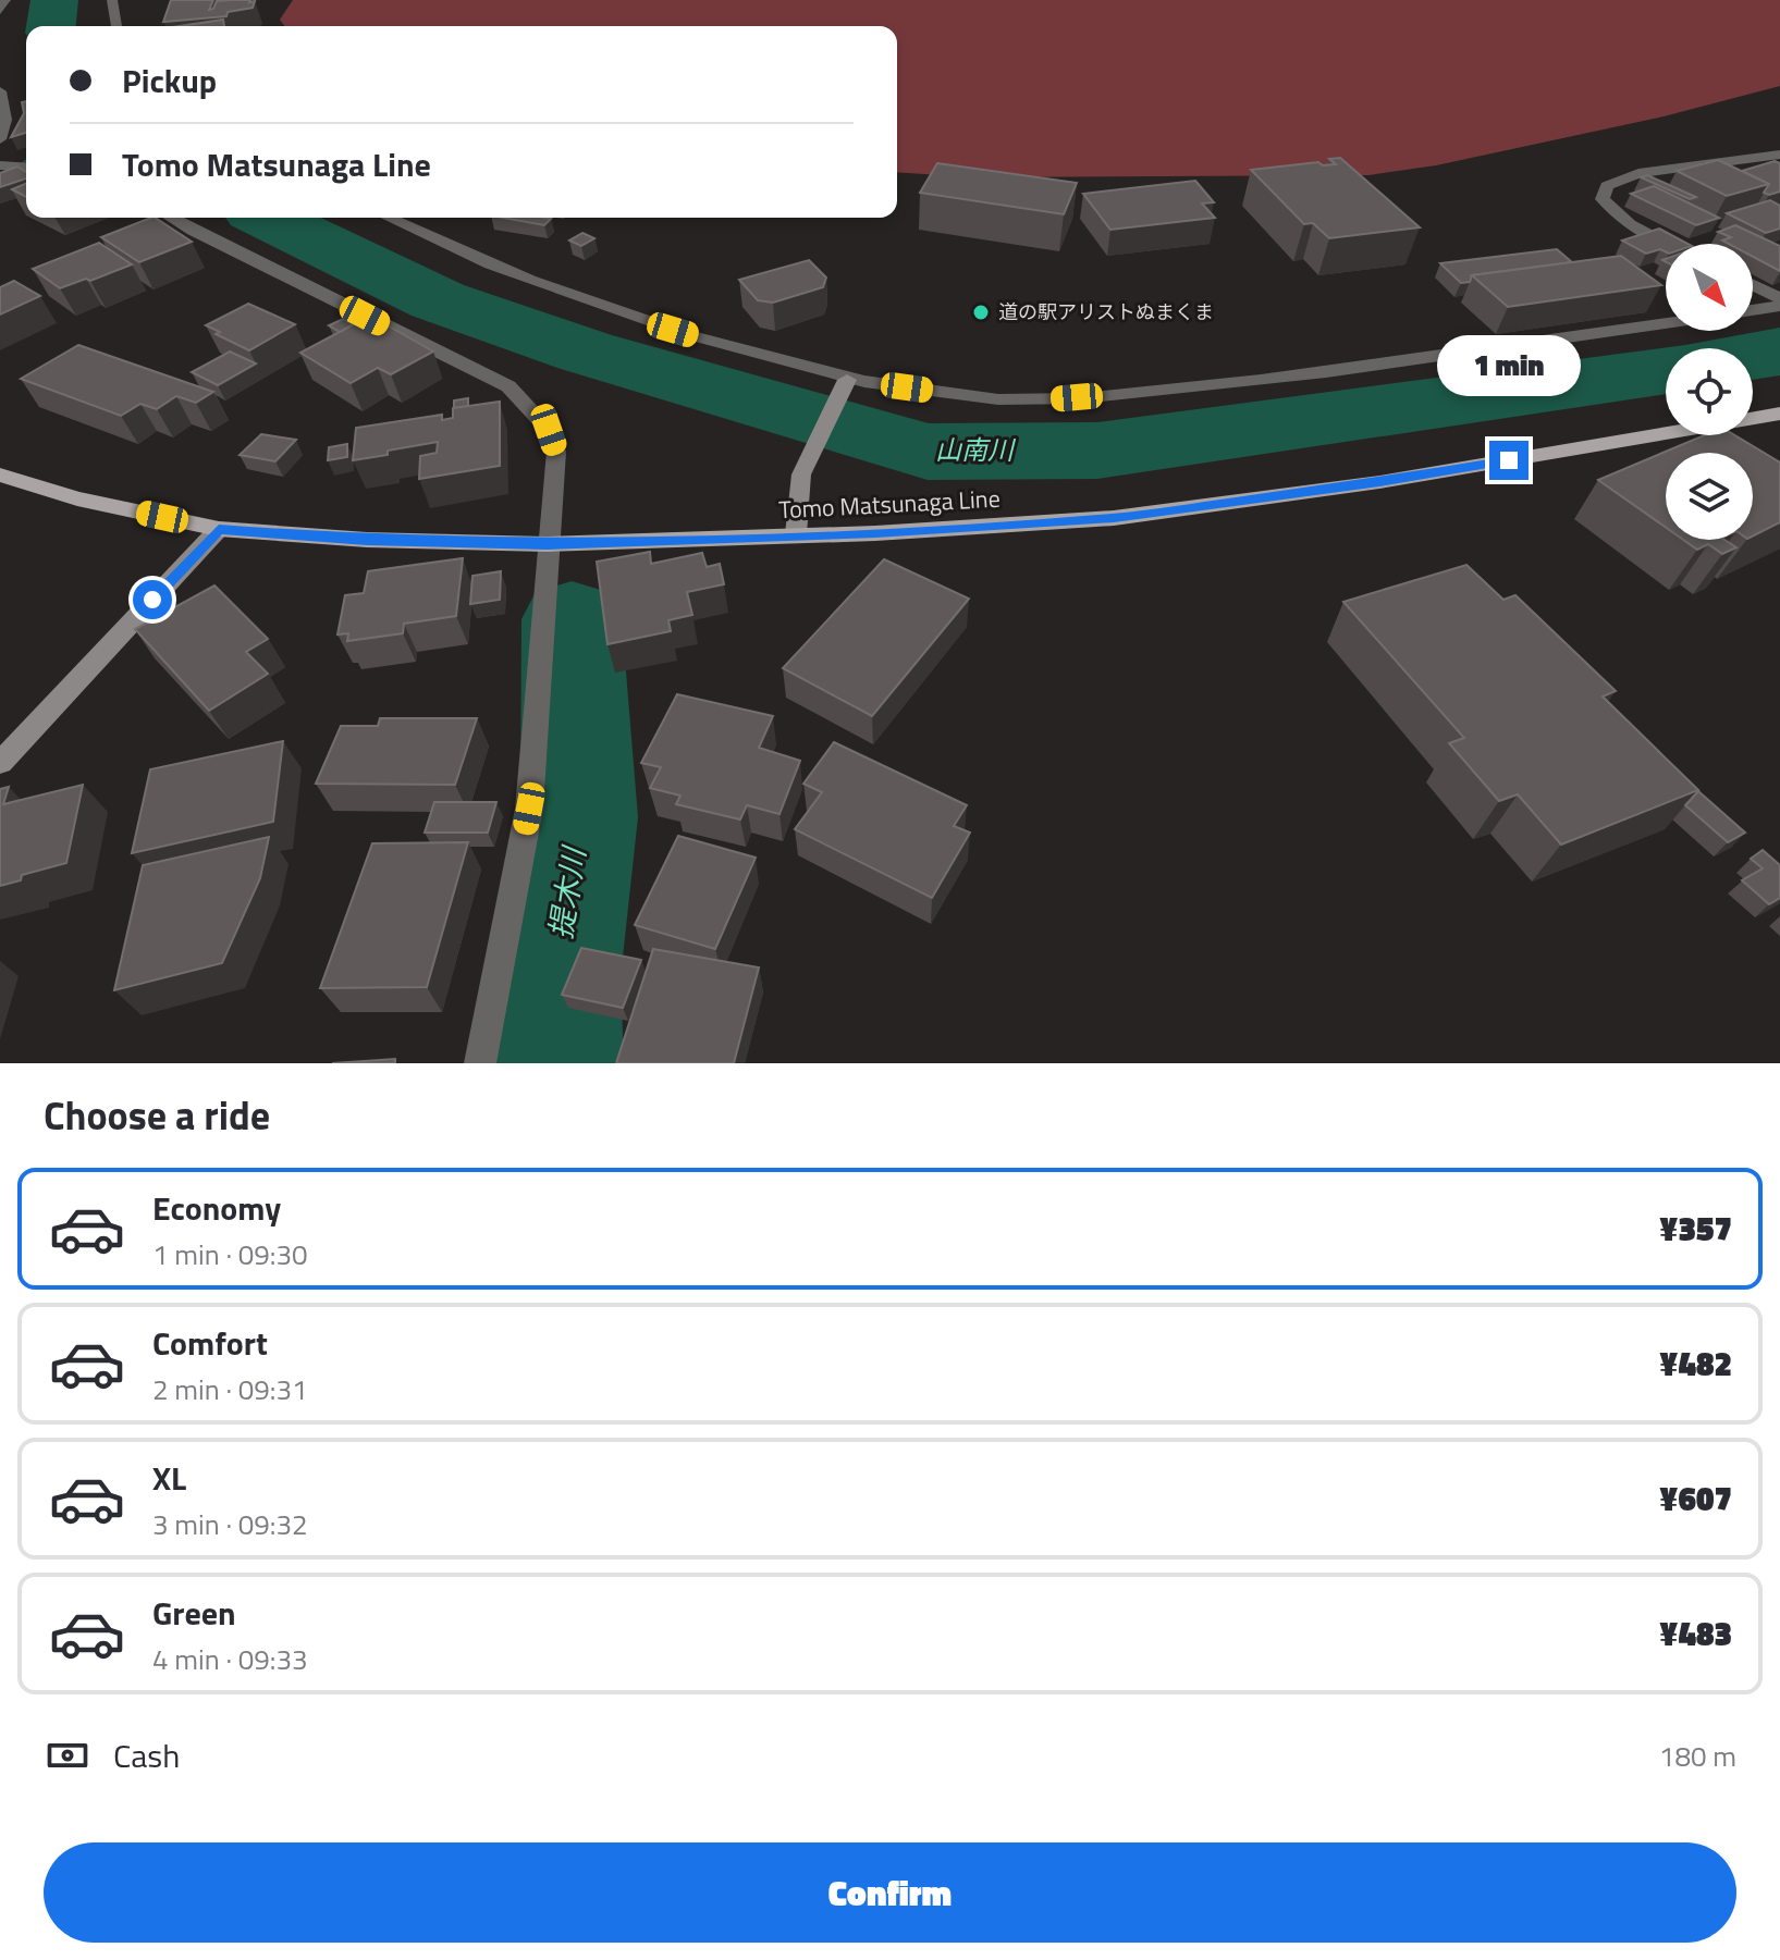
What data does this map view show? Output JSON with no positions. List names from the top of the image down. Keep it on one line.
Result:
{"streets":{"main road":["Tomo Matsunaga Line"]},"water":["山南川","提木川"],"places":["道の駅アリストぬまくま"],"north":"bottom right","page":{"banner":["Pickup","Tomo Matsunaga Line"],"bubble":"1 min","heading":"Choose a ride","list":[{"name":"Economy","note":"1 min · 09:30","value":"¥357"},{"name":"Comfort","note":"2 min · 09:31","value":"¥482"},{"name":"XL","note":"3 min · 09:32","value":"¥607"},{"name":"Green","note":"4 min · 09:33","value":"¥483"}],"pay":["Cash","180 m"],"buttons":"Confirm"}}
